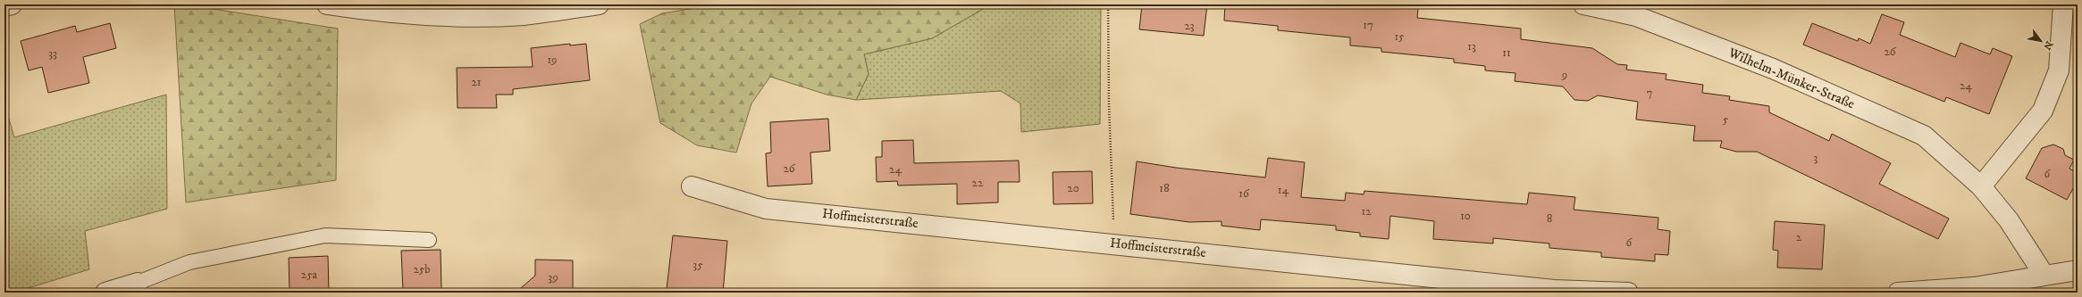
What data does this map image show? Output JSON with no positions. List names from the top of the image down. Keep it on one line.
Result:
{"streets":{"street":["Wilhelm-Münker-Straße","Hoffmeisterstraße"]},"house_numbers":["17","23","15","13","26","11","33","19","9","21","24","7","5","3","26","24","6","22","20","18","14","16","12","10","8","2","6","35","25b","25a","39"],"north":"bottom right"}
